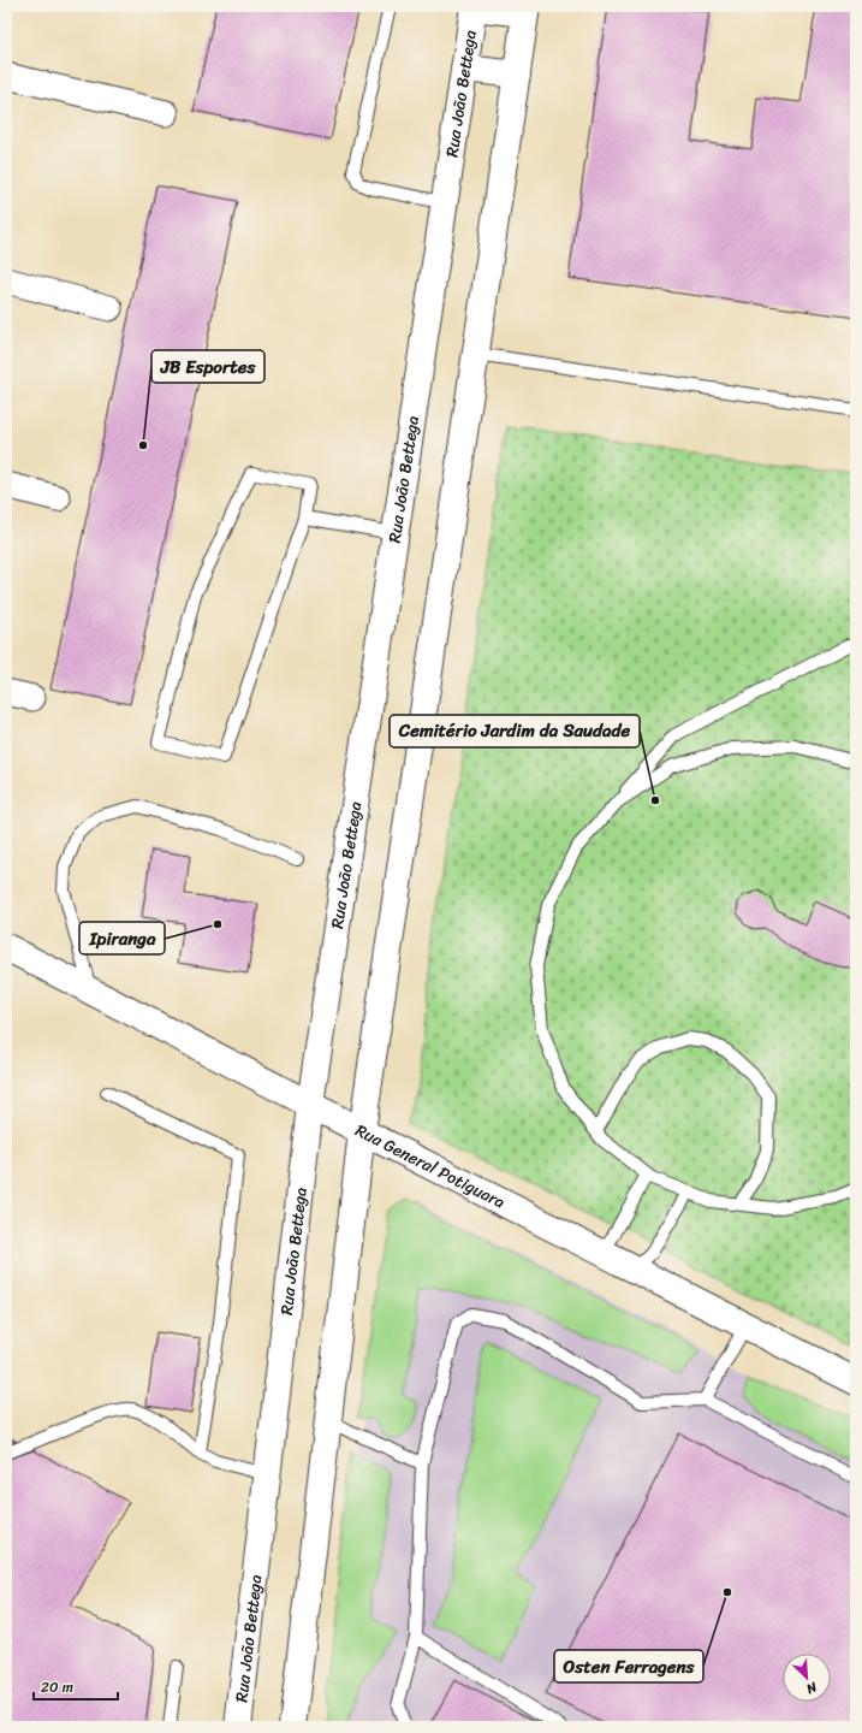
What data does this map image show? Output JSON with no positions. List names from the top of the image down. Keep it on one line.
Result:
{"streets":{"main road":["Rua João Bettega","Rua General Potiguara"]},"crossings":[["Rua João Bettega","Rua General Potiguara"]],"places":["JB Esportes","Cemitério Jardim da Saudade","Ipiranga","Osten Ferragens"],"scale_bar":"20 m","north":"bottom right"}
